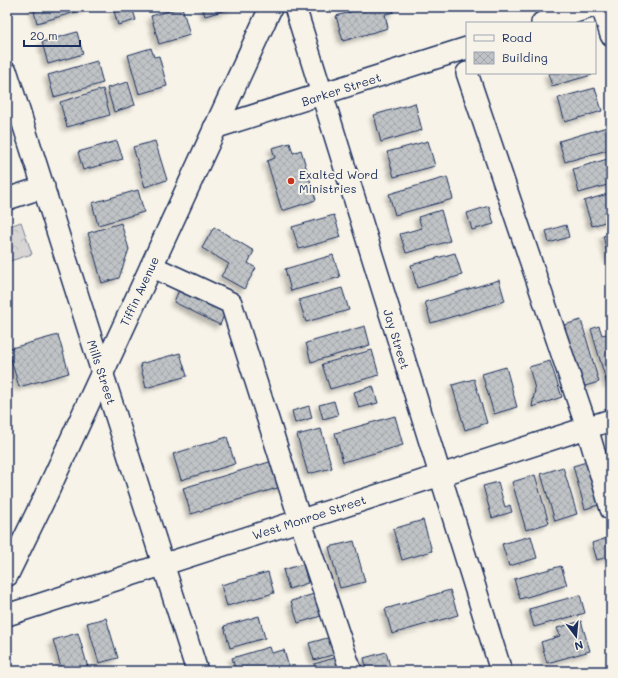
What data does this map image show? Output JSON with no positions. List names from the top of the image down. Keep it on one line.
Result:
{"streets":{"main road":["Tiffin Avenue"],"street":["Barker Street","Jay Street","Mills Street","West Monroe Street"]},"crossings":[["Barker Street","Tiffin Avenue"],["Barker Street","Jay Street"],["Tiffin Avenue","Mills Street"],["Jay Street","West Monroe Street"],["Mills Street","West Monroe Street"]],"places":["Exalted Word Ministries"],"legend":["Road","Building"],"scale_bar":"20 m","north":"bottom"}
